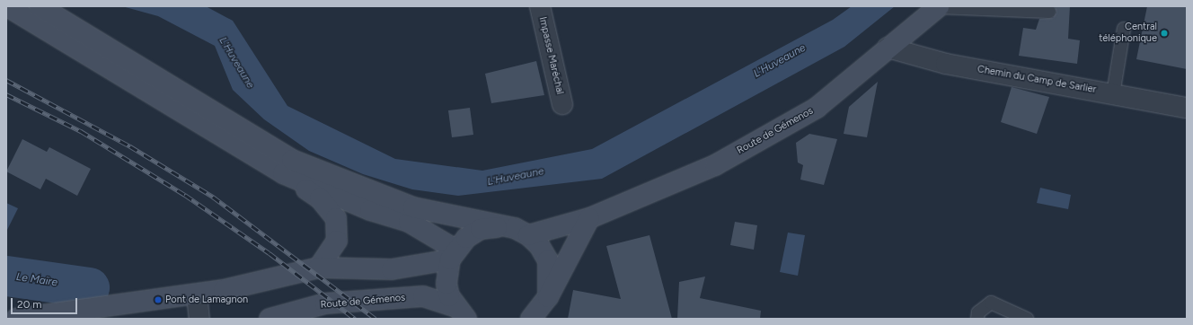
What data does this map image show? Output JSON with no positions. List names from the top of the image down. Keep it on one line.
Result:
{"streets":{"main road":["Route de Gémenos"],"street":["Impasse Maréchal","Chemin du Camp de Sarlier"]},"crossings":[["Chemin du Camp de Sarlier","Route de Gémenos"]],"water":["L'Huveaune","Le Maïre"],"places":["Central téléphonique","Pont de Lamagnon"],"scale_bar":"20 m"}
